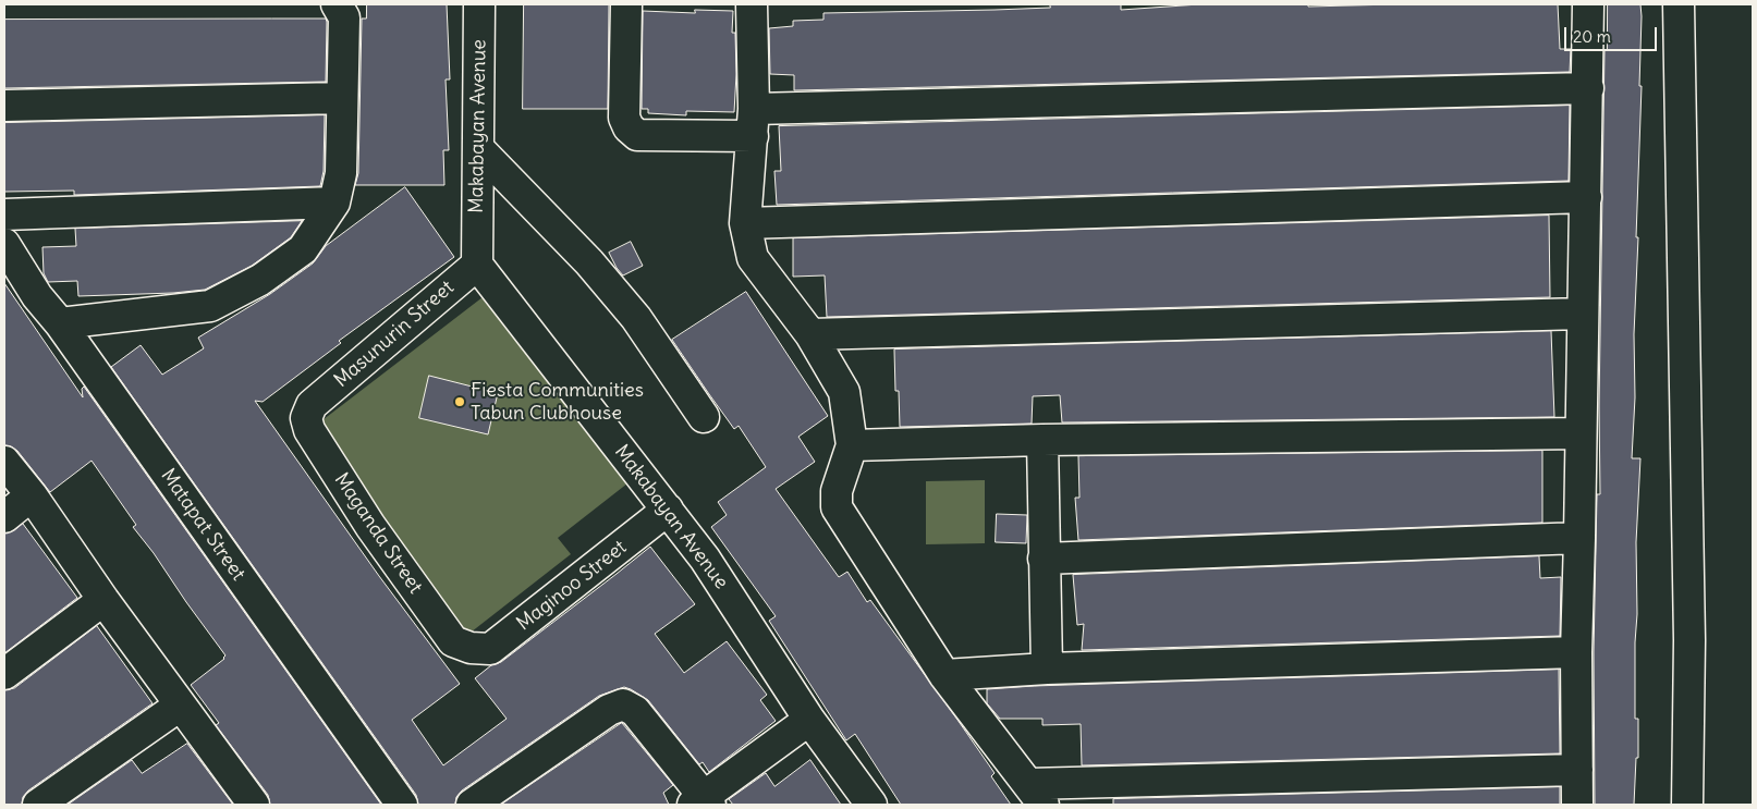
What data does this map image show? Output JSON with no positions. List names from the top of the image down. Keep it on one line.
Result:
{"streets":{"street":["Makabayan Avenue","Masunurin Street","Matapat Street","Maganda Street","Maginoo Street"]},"crossings":[["Makabayan Avenue","Masunurin Street"],["Makabayan Avenue","Maginoo Street"],["Masunurin Street","Maganda Street"],["Maganda Street","Maginoo Street"]],"places":["Fiesta Communities Tabun Clubhouse"],"scale_bar":"20 m"}
